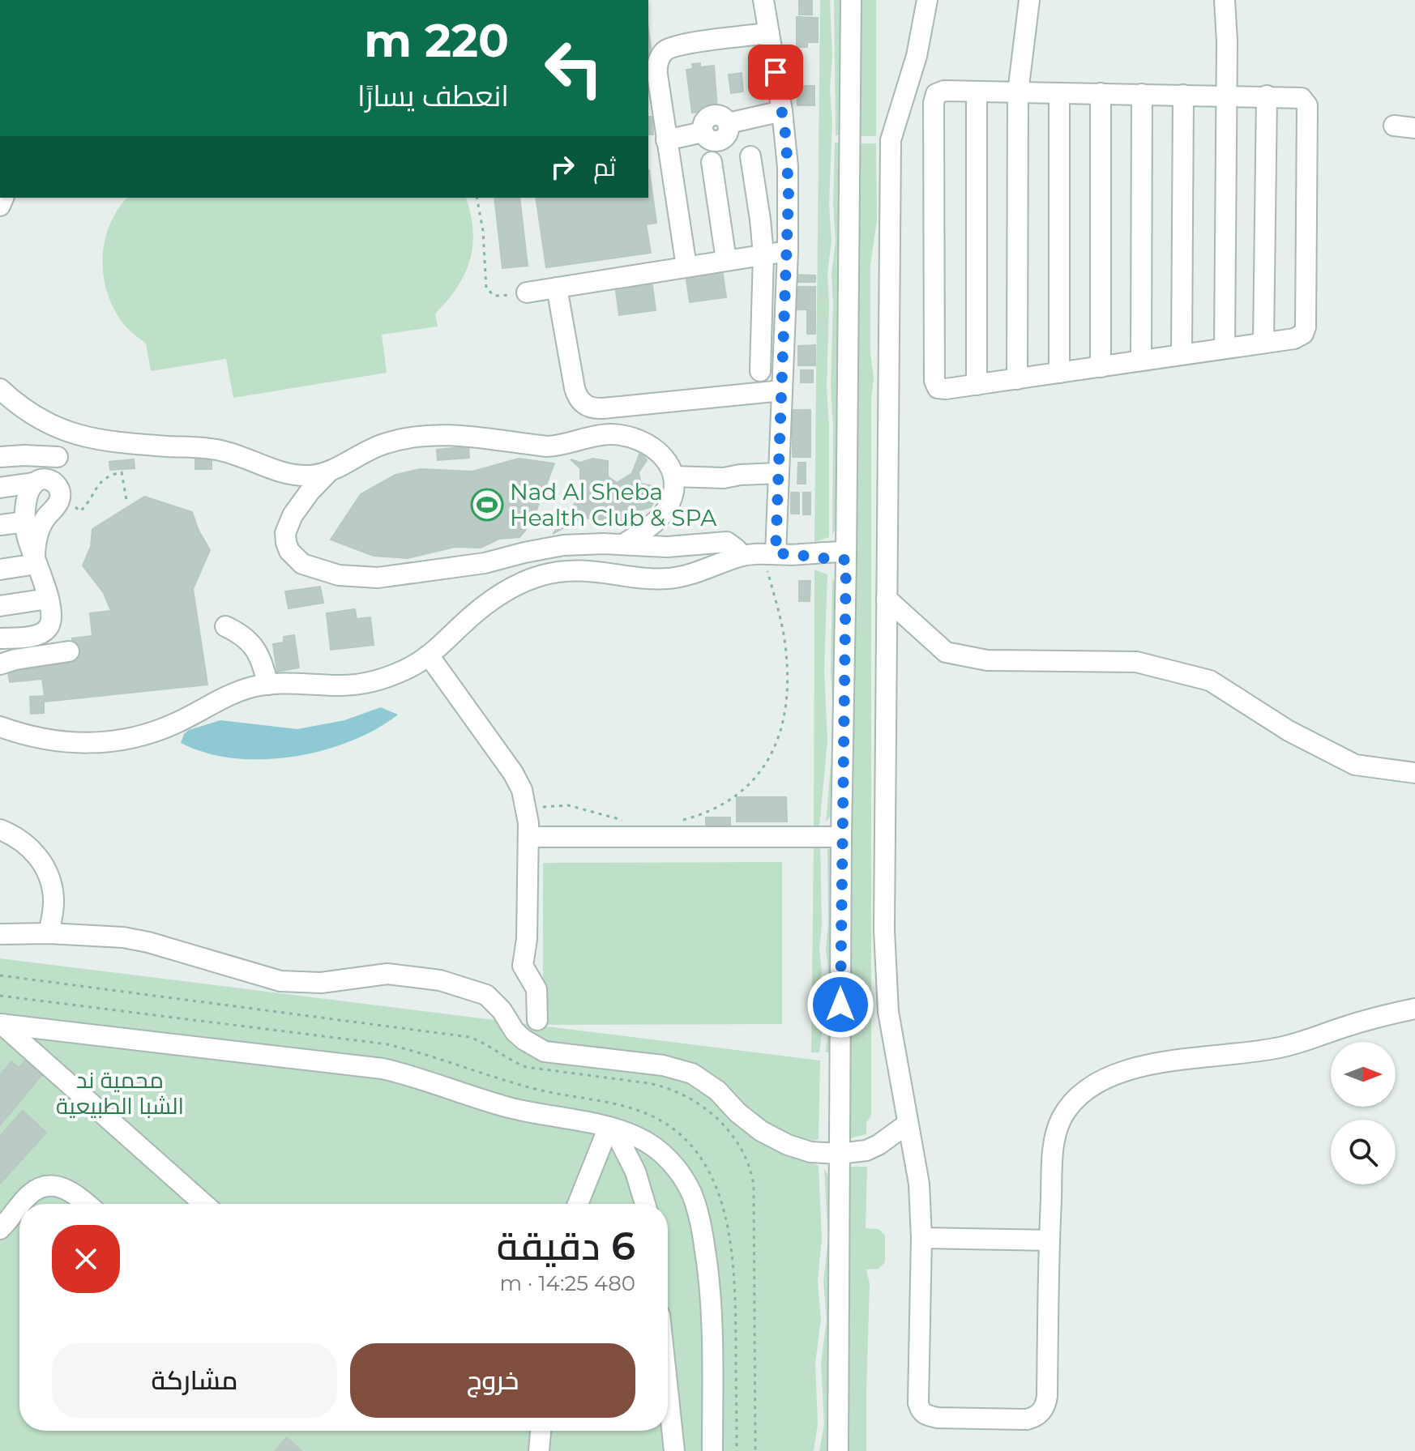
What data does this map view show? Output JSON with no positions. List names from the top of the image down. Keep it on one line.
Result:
{"parks":["محمية ند الشبا الطبيعية"],"places":{"sports":["Nad Al Sheba Health Club & SPA"]},"north":"right","page":{"turn":["220 m","انعطف يسارًا"],"then":"ثم","heading":["6 دقيقة","480 m · 14:25"],"buttons":["خروج","مشاركة"]}}
